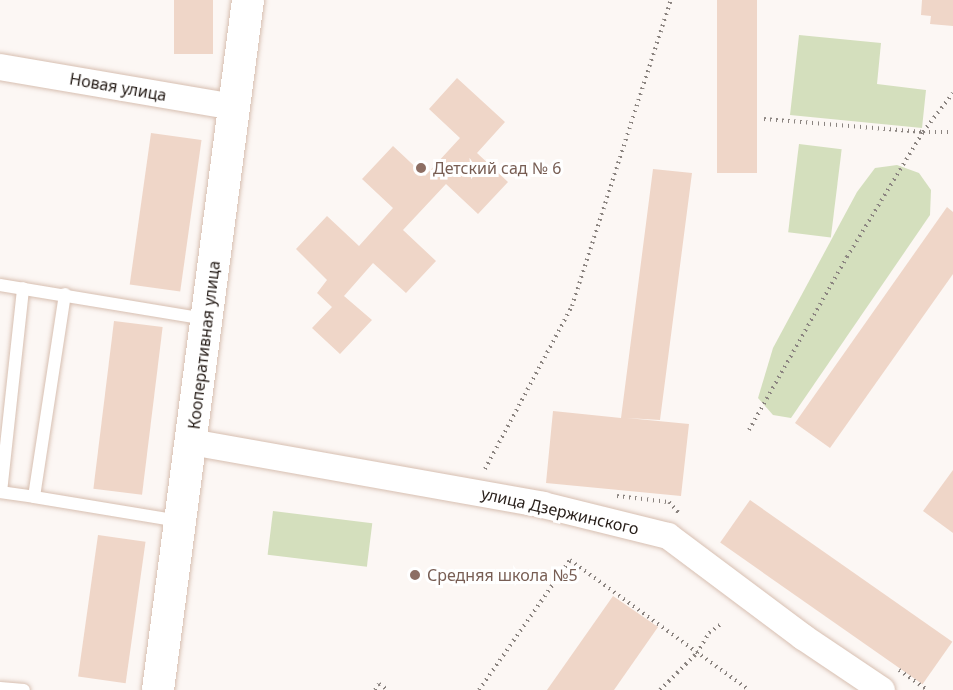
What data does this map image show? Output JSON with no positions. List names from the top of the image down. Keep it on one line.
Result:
{"streets":{"street":["Новая улица","Кооперативная улица","улица Дзержинского"]},"crossings":[["Новая улица","Кооперативная улица"],["Кооперативная улица","улица Дзержинского"]],"places":["Детский сад № 6","Средняя школа №5"]}
